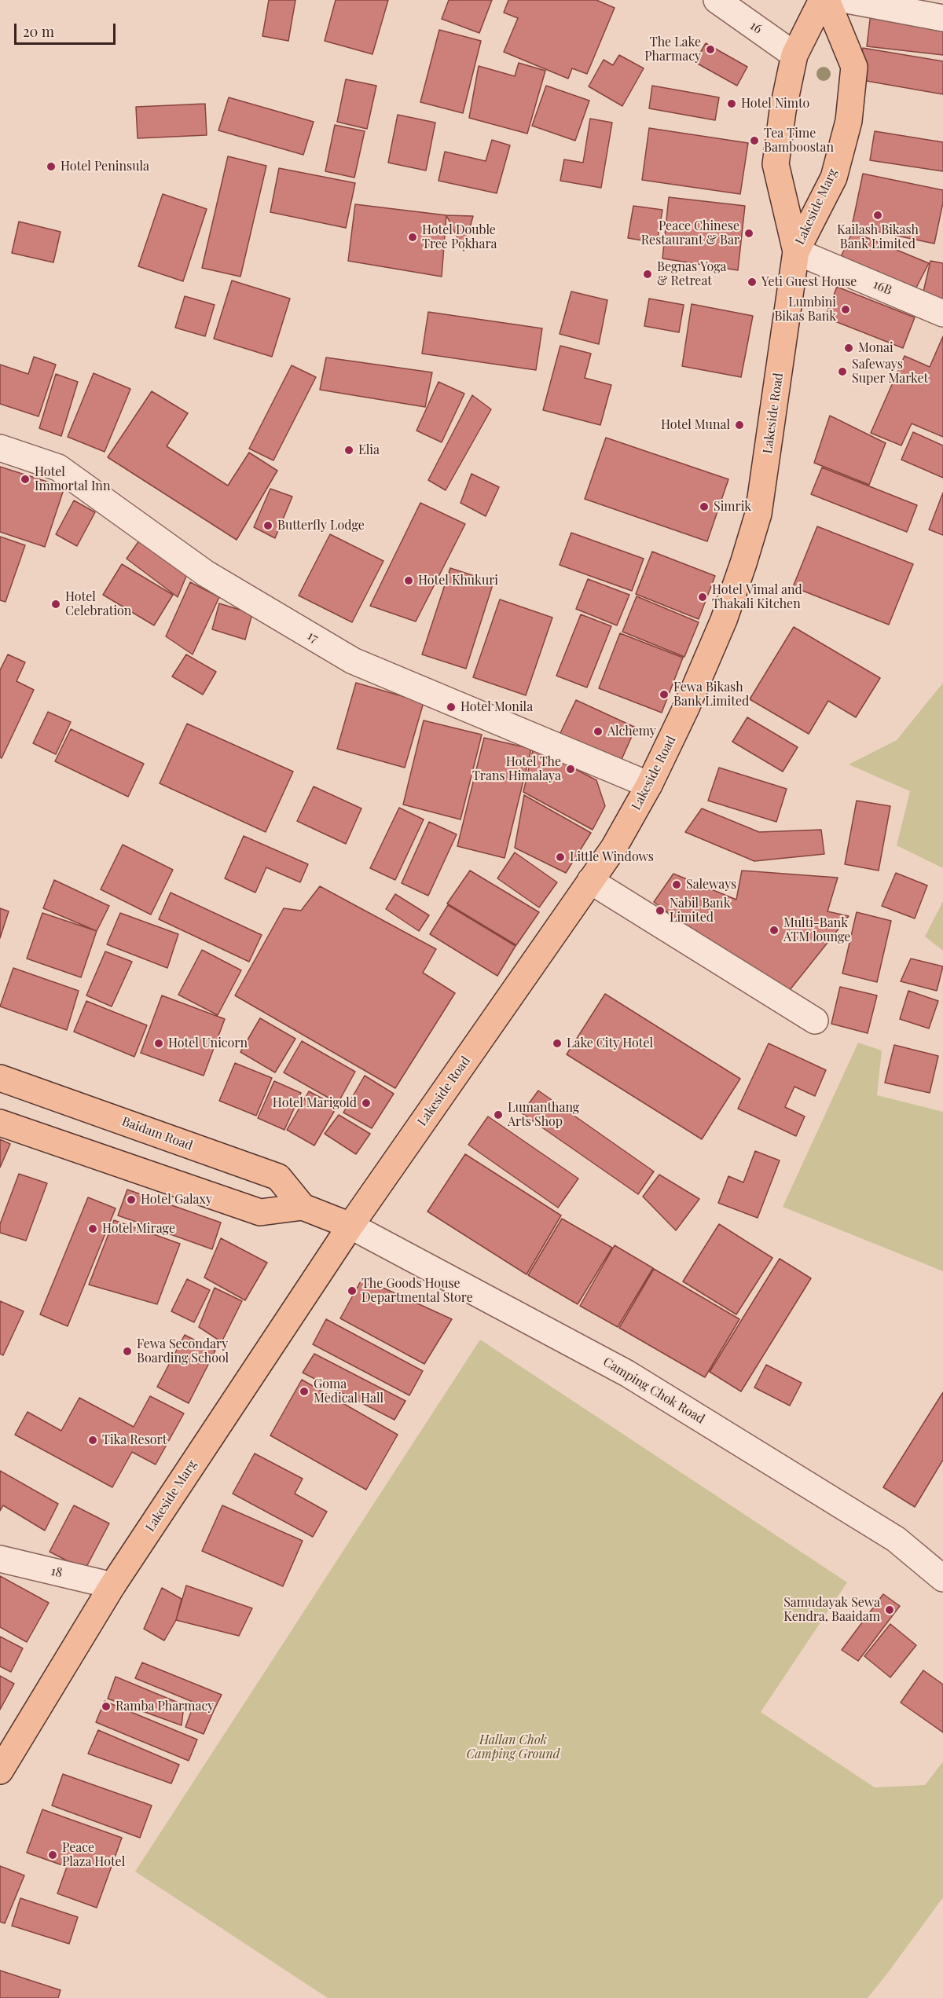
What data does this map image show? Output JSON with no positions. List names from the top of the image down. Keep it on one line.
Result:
{"streets":{"main road":["Lakeside Marg","Lakeside Road","Baidam Road"],"street":["16","16B","17","Camping Chok Road","18"]},"crossings":[["Lakeside Marg","16B"],["Lakeside Marg","Lakeside Road"],["Lakeside Marg","Baidam Road"],["Lakeside Marg","Camping Chok Road"],["Lakeside Marg","18"],["16B","Lakeside Road"],["Lakeside Road","17"],["Lakeside Road","Baidam Road"],["Lakeside Road","Camping Chok Road"],["Baidam Road","Camping Chok Road"]],"parks":["Hallan Chok Camping Ground"],"places":["The Lake Pharmacy","Hotel Nimto","Tea Time Bamboostan","Hotel Peninsula","Kailash Bikash Bank Limited","Peace Chinese Restaurant & Bar","Hotel Double Tree Pokhara","Begnas Yoga & Retreat","Yeti Guest House","Lumbini Bikas Bank","Monai","Safeways Super Market","Hotel Munal","Elia","Hotel Immortal Inn","Simrik","Butterfly Lodge","Hotel Khukuri","Hotel Vimal and Thakali Kitchen","Hotel Celebration","Fewa Bikash Bank Limited","Hotel Monila","Alchemy","Hotel The Trans Himalaya","Little Windows","Saleways","Nabil Bank Limited","Multi-Bank ATM lounge","Hotel Unicorn","Lake City Hotel","Hotel Marigold","Lumanthang Arts Shop","Hotel Galaxy","Hotel Mirage","The Goods House Departmental Store","Fewa Secondary Boarding School","Goma Medical Hall","Tika Resort","Samudayak Sewa Kendra, Baaidam","Ramba Pharmacy","Peace Plaza Hotel"],"scale_bar":"20 m"}
